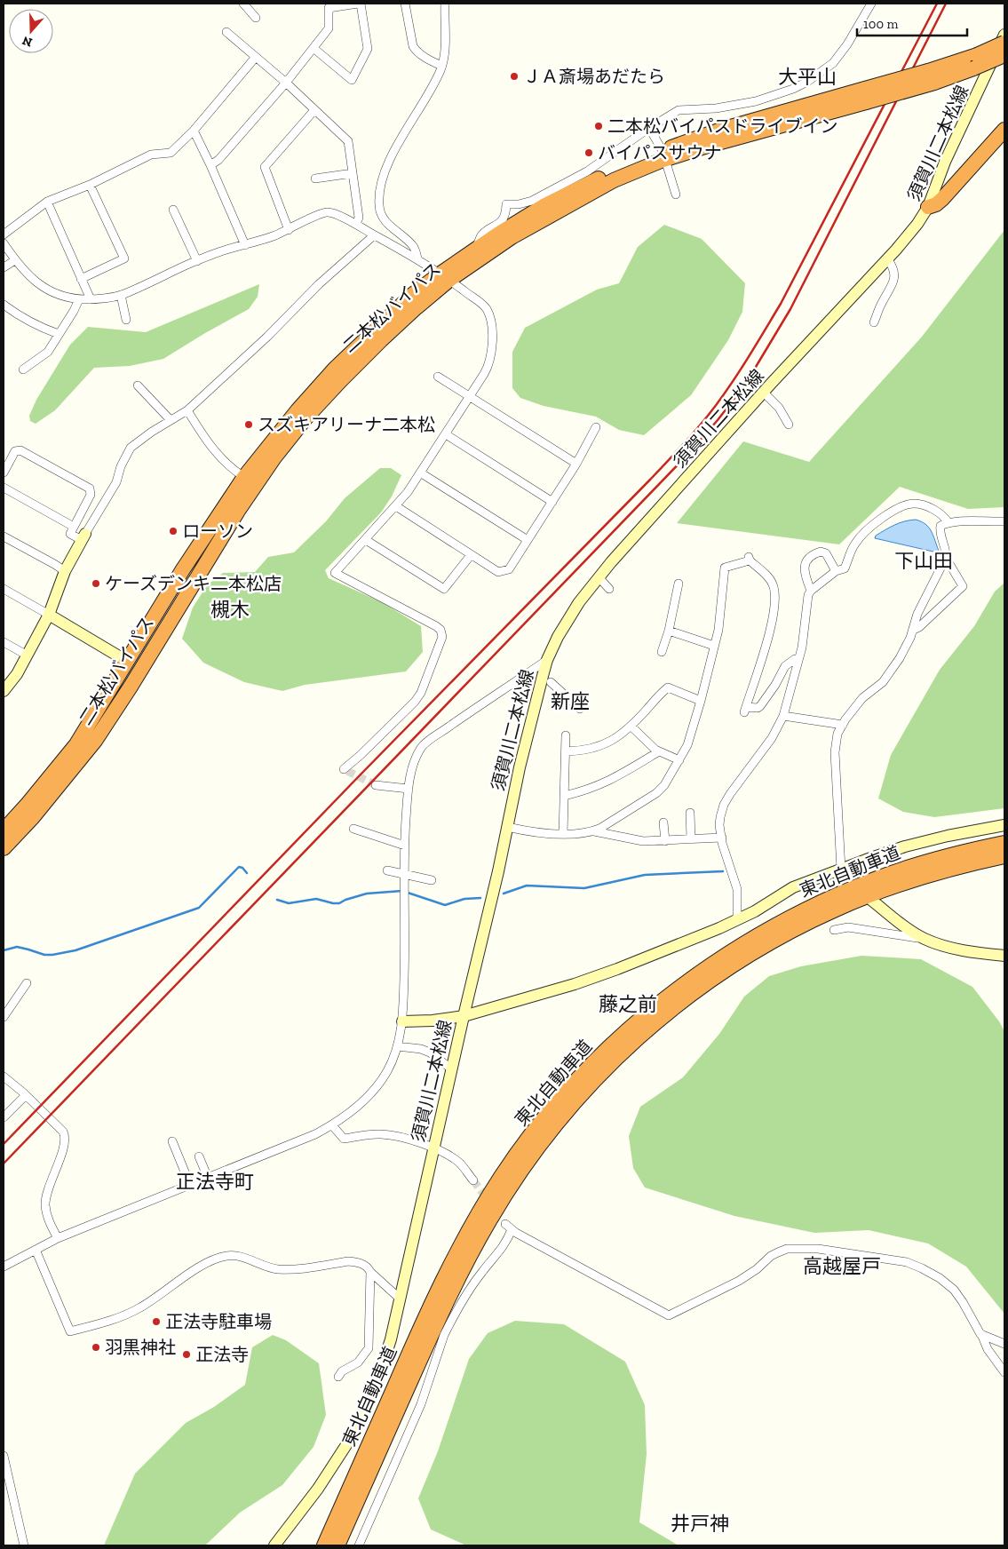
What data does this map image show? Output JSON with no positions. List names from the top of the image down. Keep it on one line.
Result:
{"streets":{"highway":["二本松バイパス","東北自動車道"],"main road":["須賀川二本松線"]},"districts":["大平山","下山田","槻木","新座","藤之前","正法寺町","高越屋戸","井戸神"],"places":["ＪＡ斎場あだたら","二本松バイパスドライブイン","バイパスサウナ","スズキアリーナ二本松","ローソン","ケーズデンキ二本松店","正法寺駐車場","羽黒神社","正法寺"],"scale_bar":"100 m","north":"bottom"}
